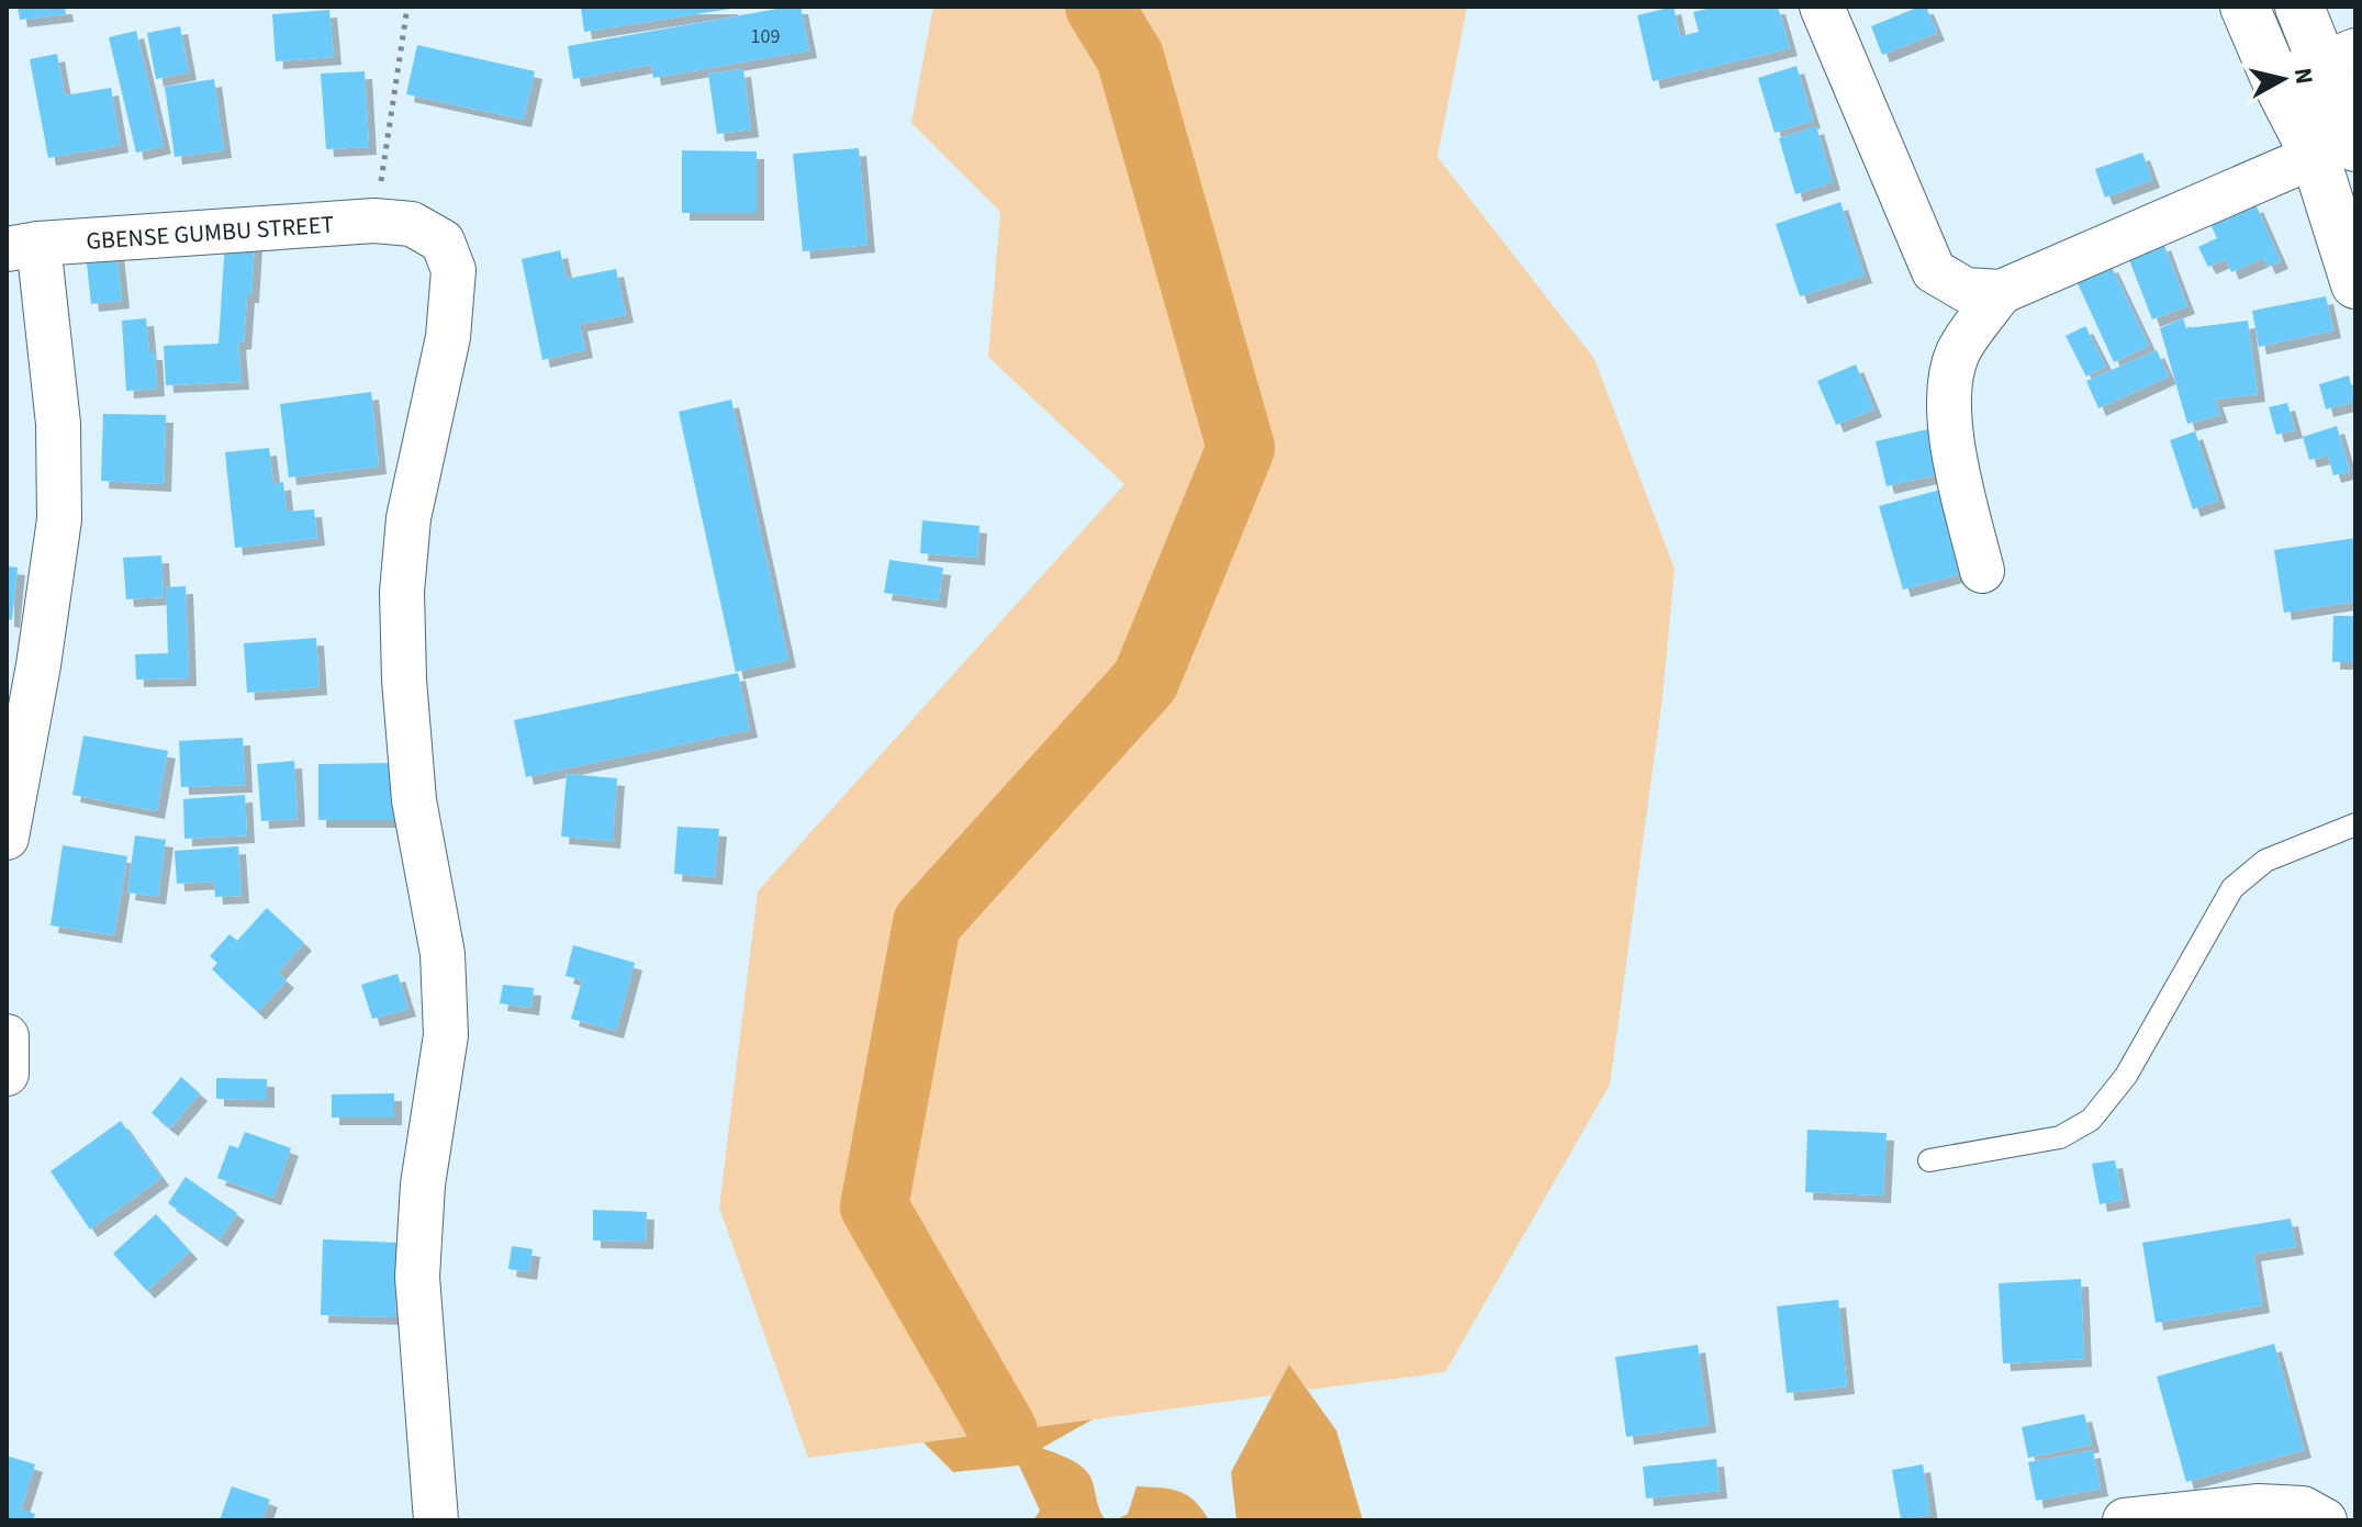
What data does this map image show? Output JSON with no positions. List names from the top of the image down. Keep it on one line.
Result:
{"streets":{"street":["GBENSE GUMBU STREET"]},"house_numbers":["109"],"north":"right"}
